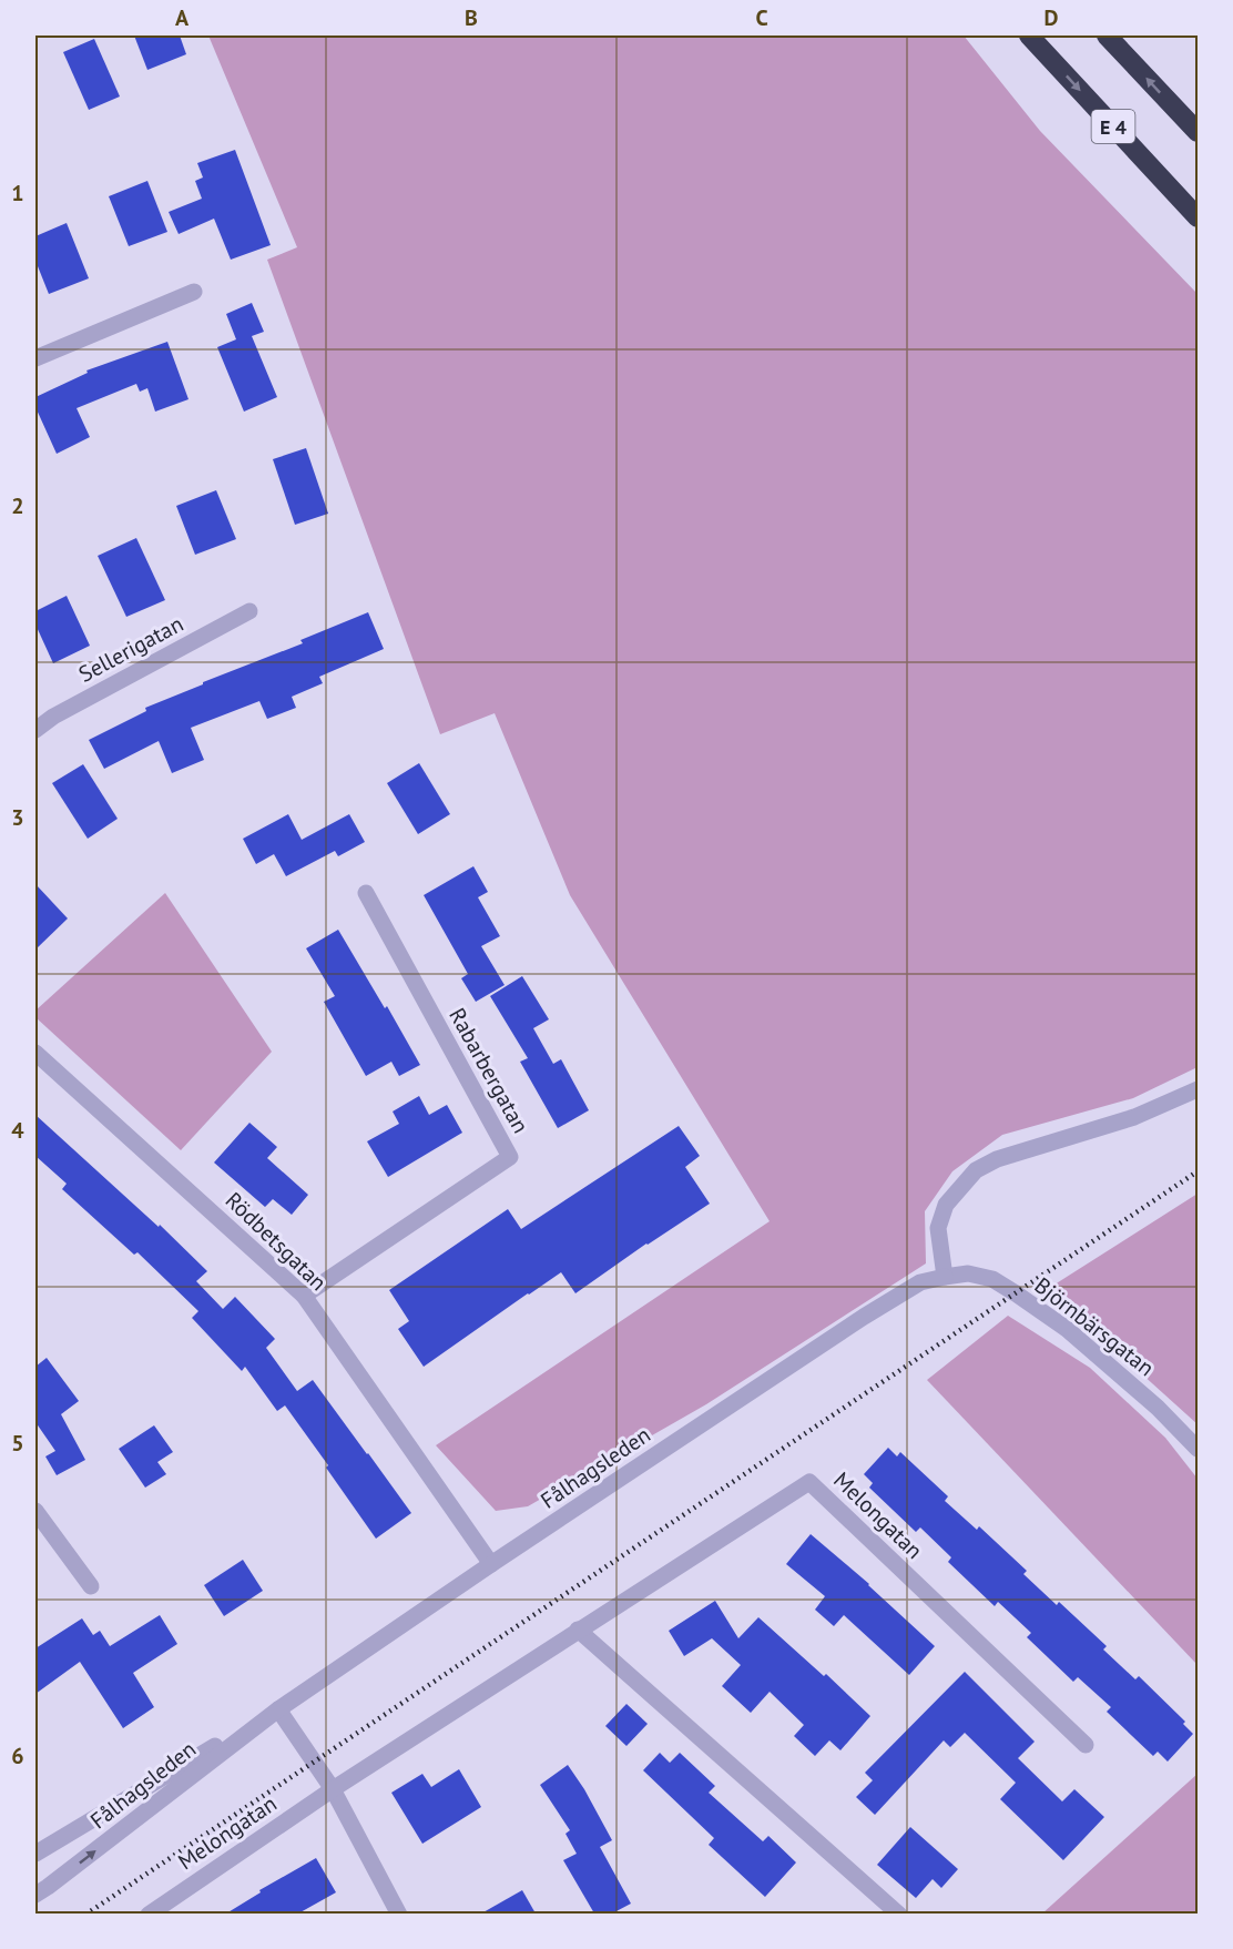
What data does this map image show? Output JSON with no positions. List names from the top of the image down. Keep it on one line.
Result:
{"streets":{"highway":["E 4"],"street":["Sellerigatan","Rabarbergatan","Rödbetsgatan","Björnbärsgatan","Fålhagsleden","Melongatan"]},"crossings":[["Rabarbergatan","Rödbetsgatan"],["Rödbetsgatan","Fålhagsleden"],["Björnbärsgatan","Fålhagsleden"]],"grid":{"columns":["A","B","C","D"],"rows":["1","2","3","4","5","6"]}}
